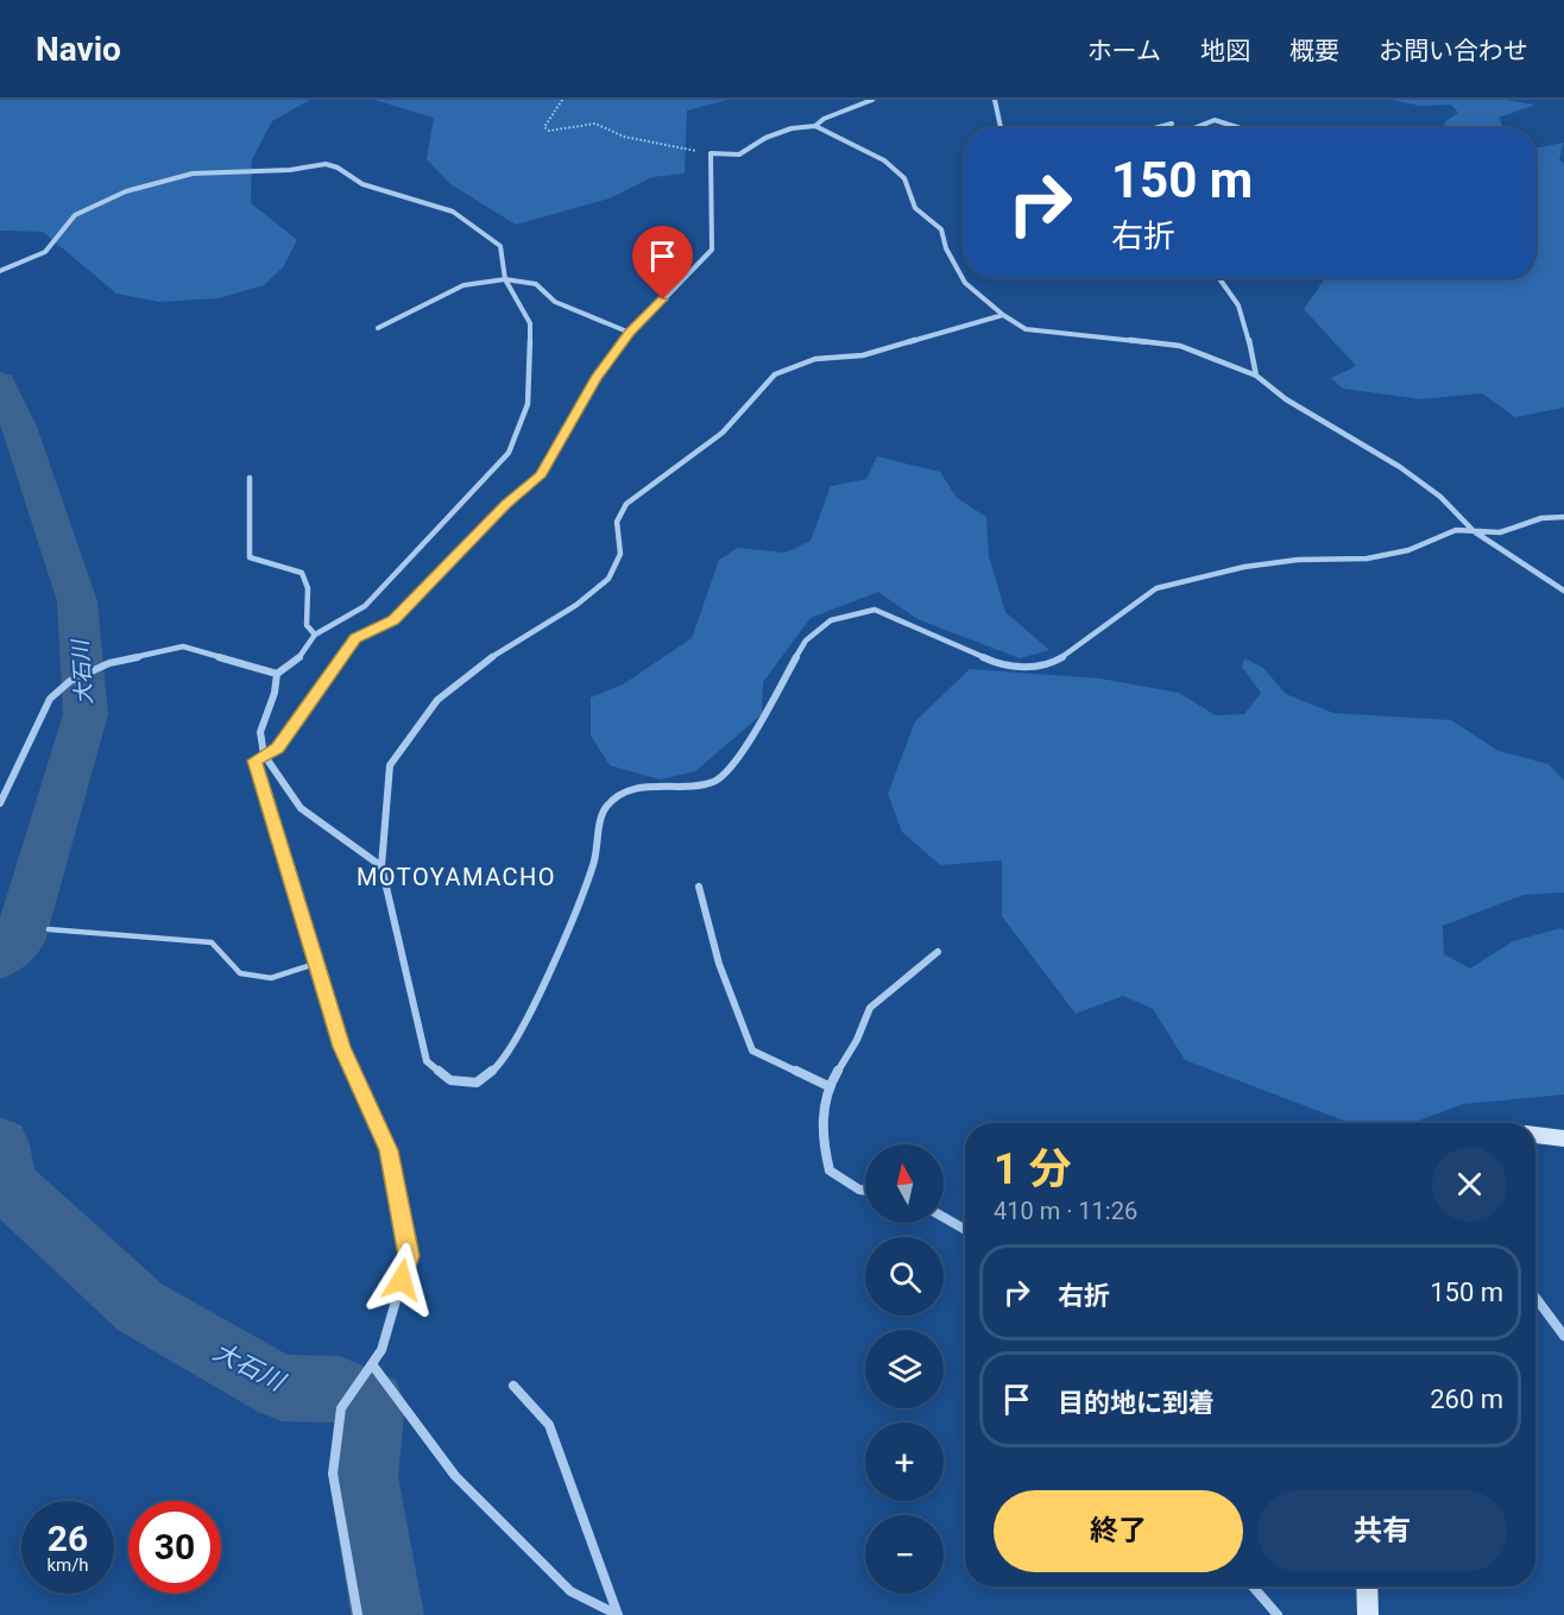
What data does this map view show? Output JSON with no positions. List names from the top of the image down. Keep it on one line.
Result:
{"districts":["MOTOYAMACHO"],"water":["大石川"],"north":"top","page":{"header":"Navio","nav":["ホーム","地図","概要","お問い合わせ"],"turn":["150 m","右折"],"heading":["1 分","410 m · 11:26"],"map_buttons":["+","−"],"list":[{"name":"右折","value":"150 m"},{"name":"目的地に到着","value":"260 m"}],"buttons":["終了","共有"],"speed":"26 km/h","limit":"30"}}
